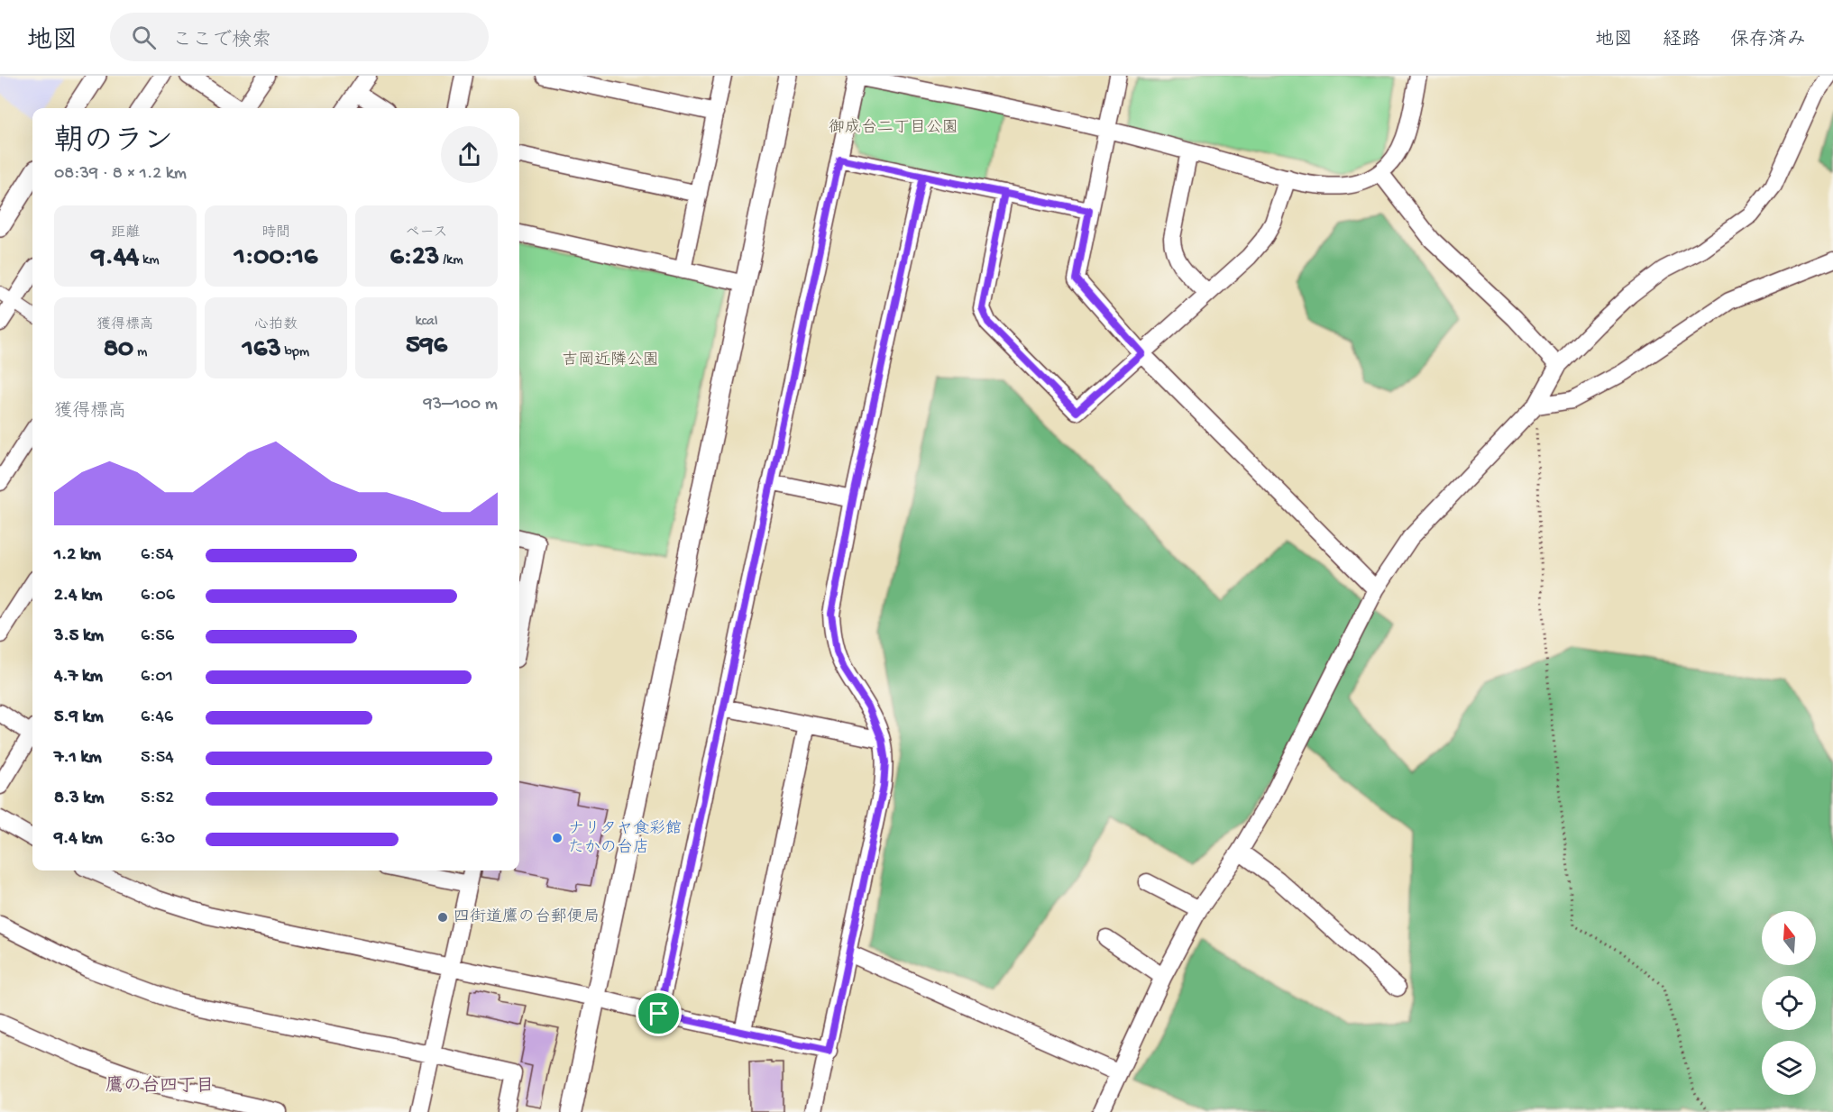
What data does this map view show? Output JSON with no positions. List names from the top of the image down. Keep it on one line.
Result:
{"districts":["鷹の台四丁目"],"parks":["御成台二丁目公園","吉岡近隣公園"],"places":["ナリタヤ食彩館 たかの台店","四街道鷹の台郵便局"],"north":"top","page":{"header":"地図","search":"ここで検索","nav":["地図","経路","保存済み"],"heading":["朝のラン","08:39 · 8 × 1.2 km"],"stats":[["距離","9.44 km"],["時間","1:00:16"],["ペース","6:23 /km"],["獲得標高","80 m"],["心拍数","163 bpm"],["kcal","596"]],"chart":["獲得標高","93–100 m"],"list":[{"name":"1.2 km","note":"6:54"},{"name":"2.4 km","note":"6:06"},{"name":"3.5 km","note":"6:56"},{"name":"4.7 km","note":"6:01"},{"name":"5.9 km","note":"6:46"},{"name":"7.1 km","note":"5:54"},{"name":"8.3 km","note":"5:52"},{"name":"9.4 km","note":"6:30"}]}}
